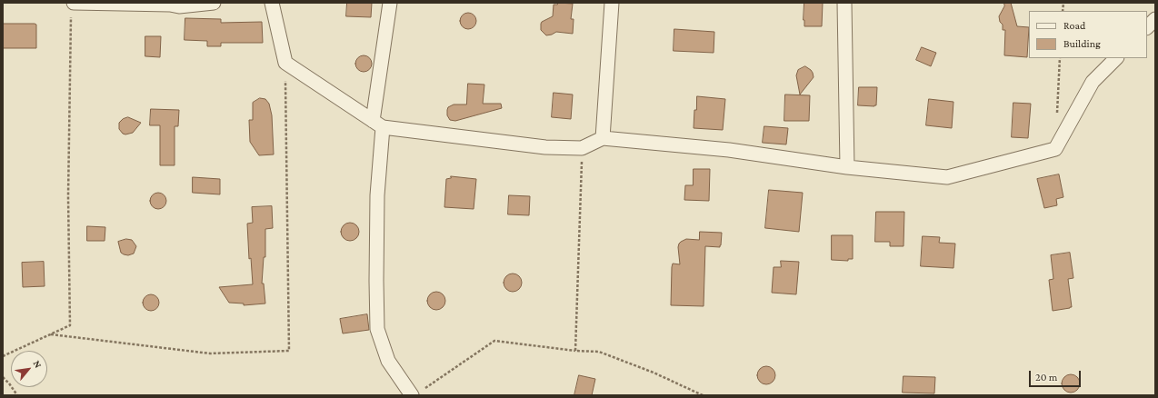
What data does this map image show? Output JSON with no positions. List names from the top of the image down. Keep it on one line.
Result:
{"legend":["Road","Building"],"scale_bar":"20 m","north":"top right"}
